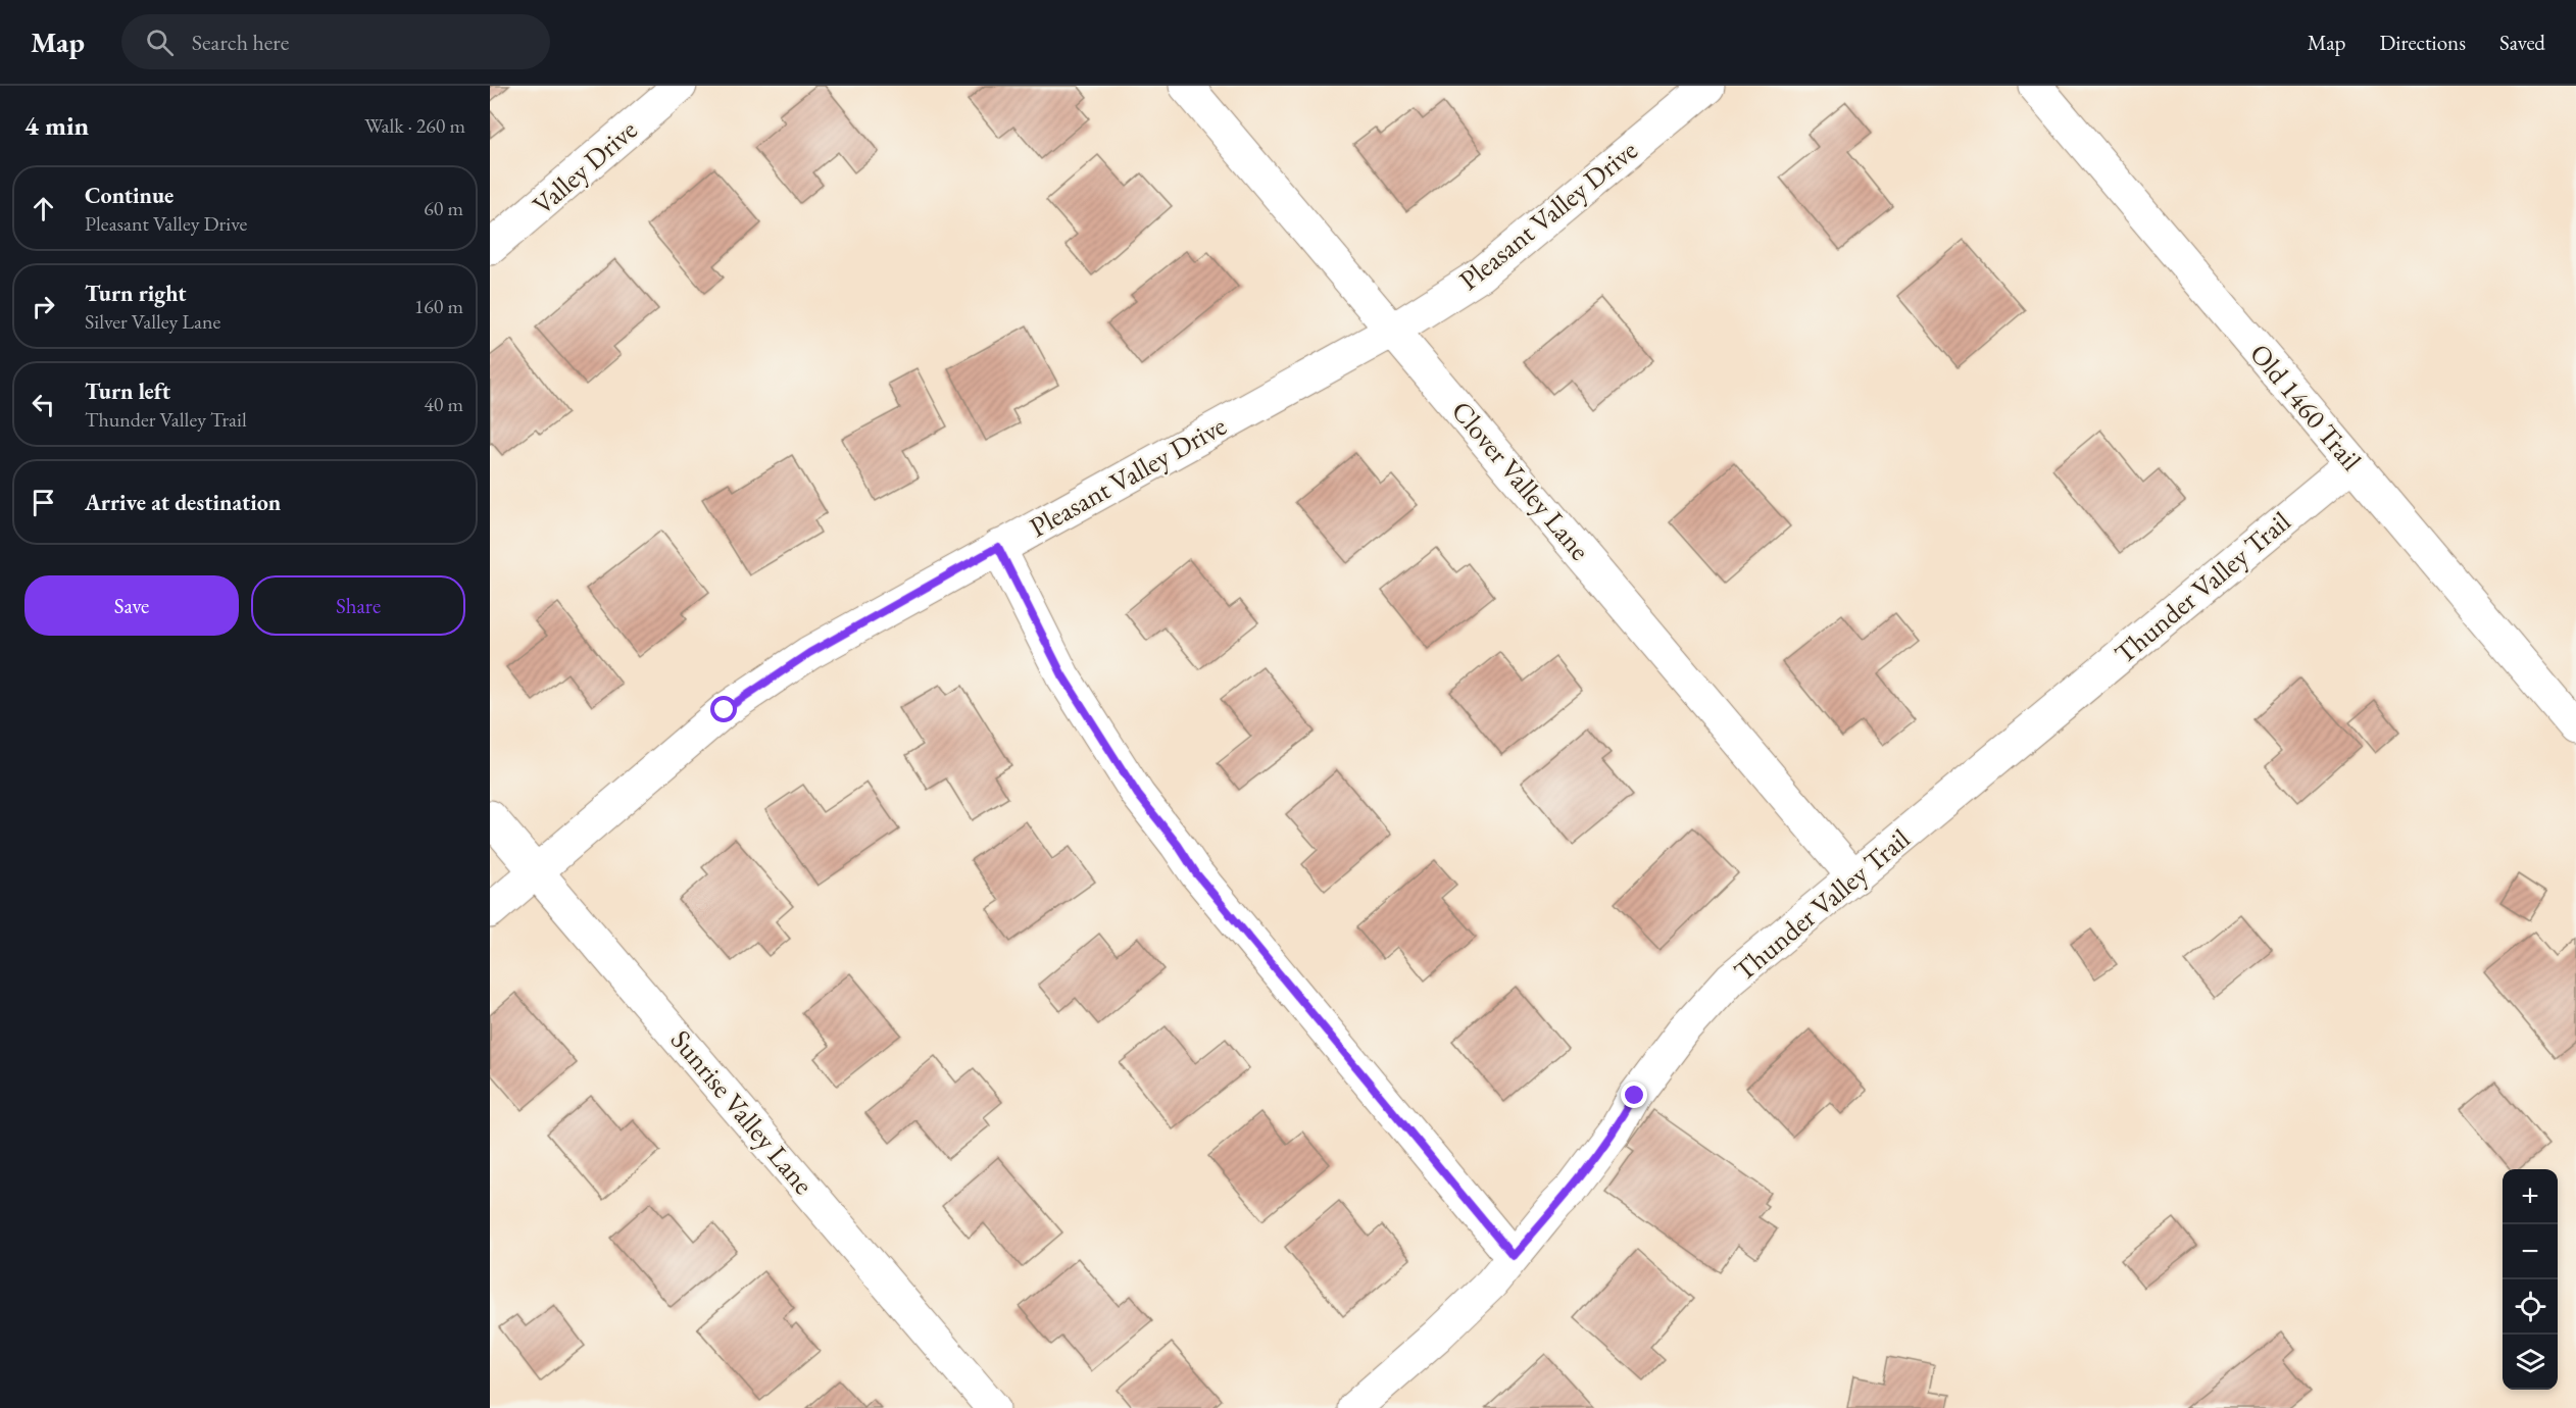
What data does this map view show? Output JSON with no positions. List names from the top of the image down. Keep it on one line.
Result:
{"streets":{"street":["Valley Drive","Pleasant Valley Drive","Old 1460 Trail","Clover Valley Lane","Thunder Valley Trail","Sunrise Valley Lane"]},"crossings":[["Pleasant Valley Drive","Clover Valley Lane"],["Pleasant Valley Drive","Sunrise Valley Lane"],["Old 1460 Trail","Thunder Valley Trail"],["Clover Valley Lane","Thunder Valley Trail"]],"page":{"header":"Map","search":"Search here","nav":["Map","Directions","Saved"],"heading":["4 min","Walk · 260 m"],"list":[["Continue","Pleasant Valley Drive","60 m"],["Turn right","Silver Valley Lane","160 m"],["Turn left","Thunder Valley Trail","40 m"],"Arrive at destination"],"buttons":["Save","Share"],"map_buttons":["+","−"]}}
